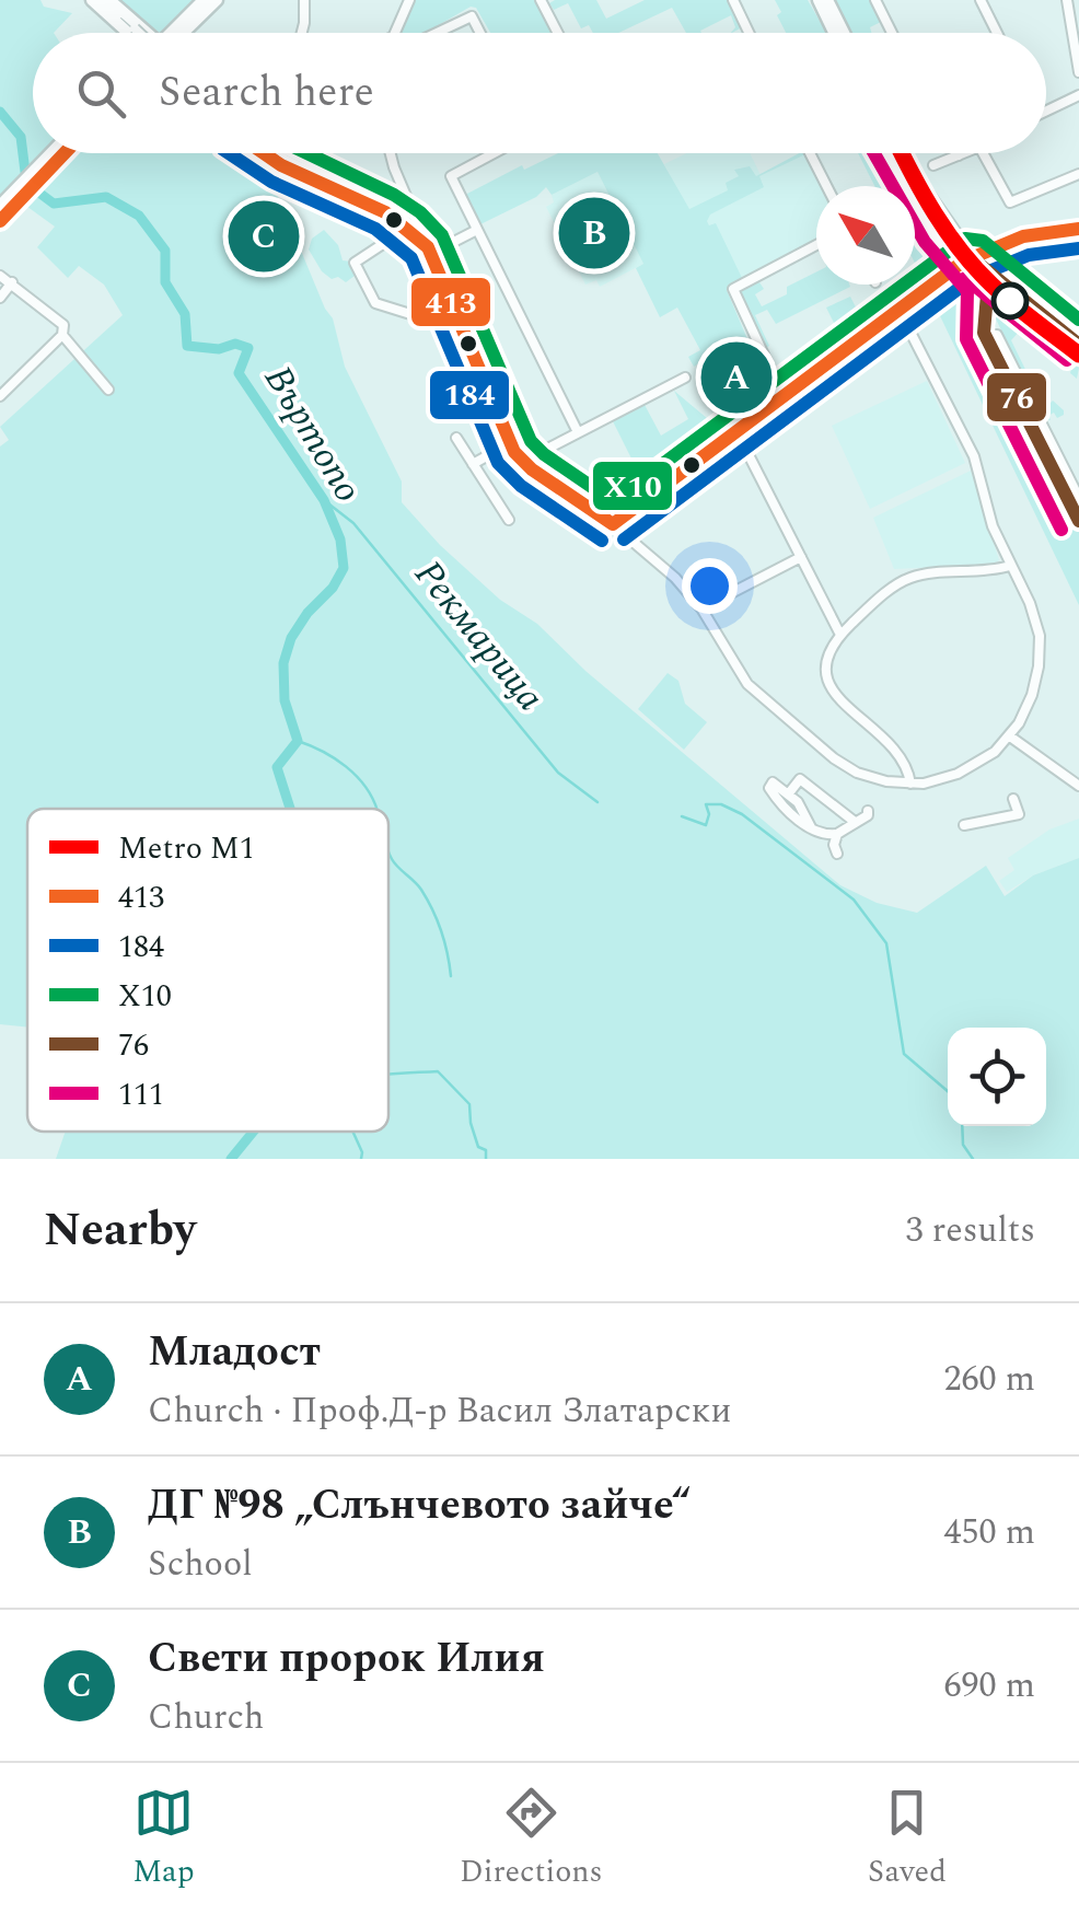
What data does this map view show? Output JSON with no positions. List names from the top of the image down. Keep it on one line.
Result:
{"water":["Въртопо","Рекмарица"],"lines":["metro line M1","transit line 413","transit line 184","transit line Х10","transit line 76","transit line 111"],"legend":["Metro M1","413","184","Х10","76","111"],"north":"top left","page":{"search":"Search here","pins":["B","C","A"],"heading":["Nearby","3 results"],"list":[{"mark":"A","name":"Младост","note":"Church · Проф.Д-р Васил Златарски","value":"260 m"},{"mark":"B","name":"ДГ №98 „Слънчевото зайче“","note":"School","value":"450 m"},{"mark":"C","name":"Свети пророк Илия","note":"Church","value":"690 m"}],"nav":["Map","Directions","Saved"]}}
